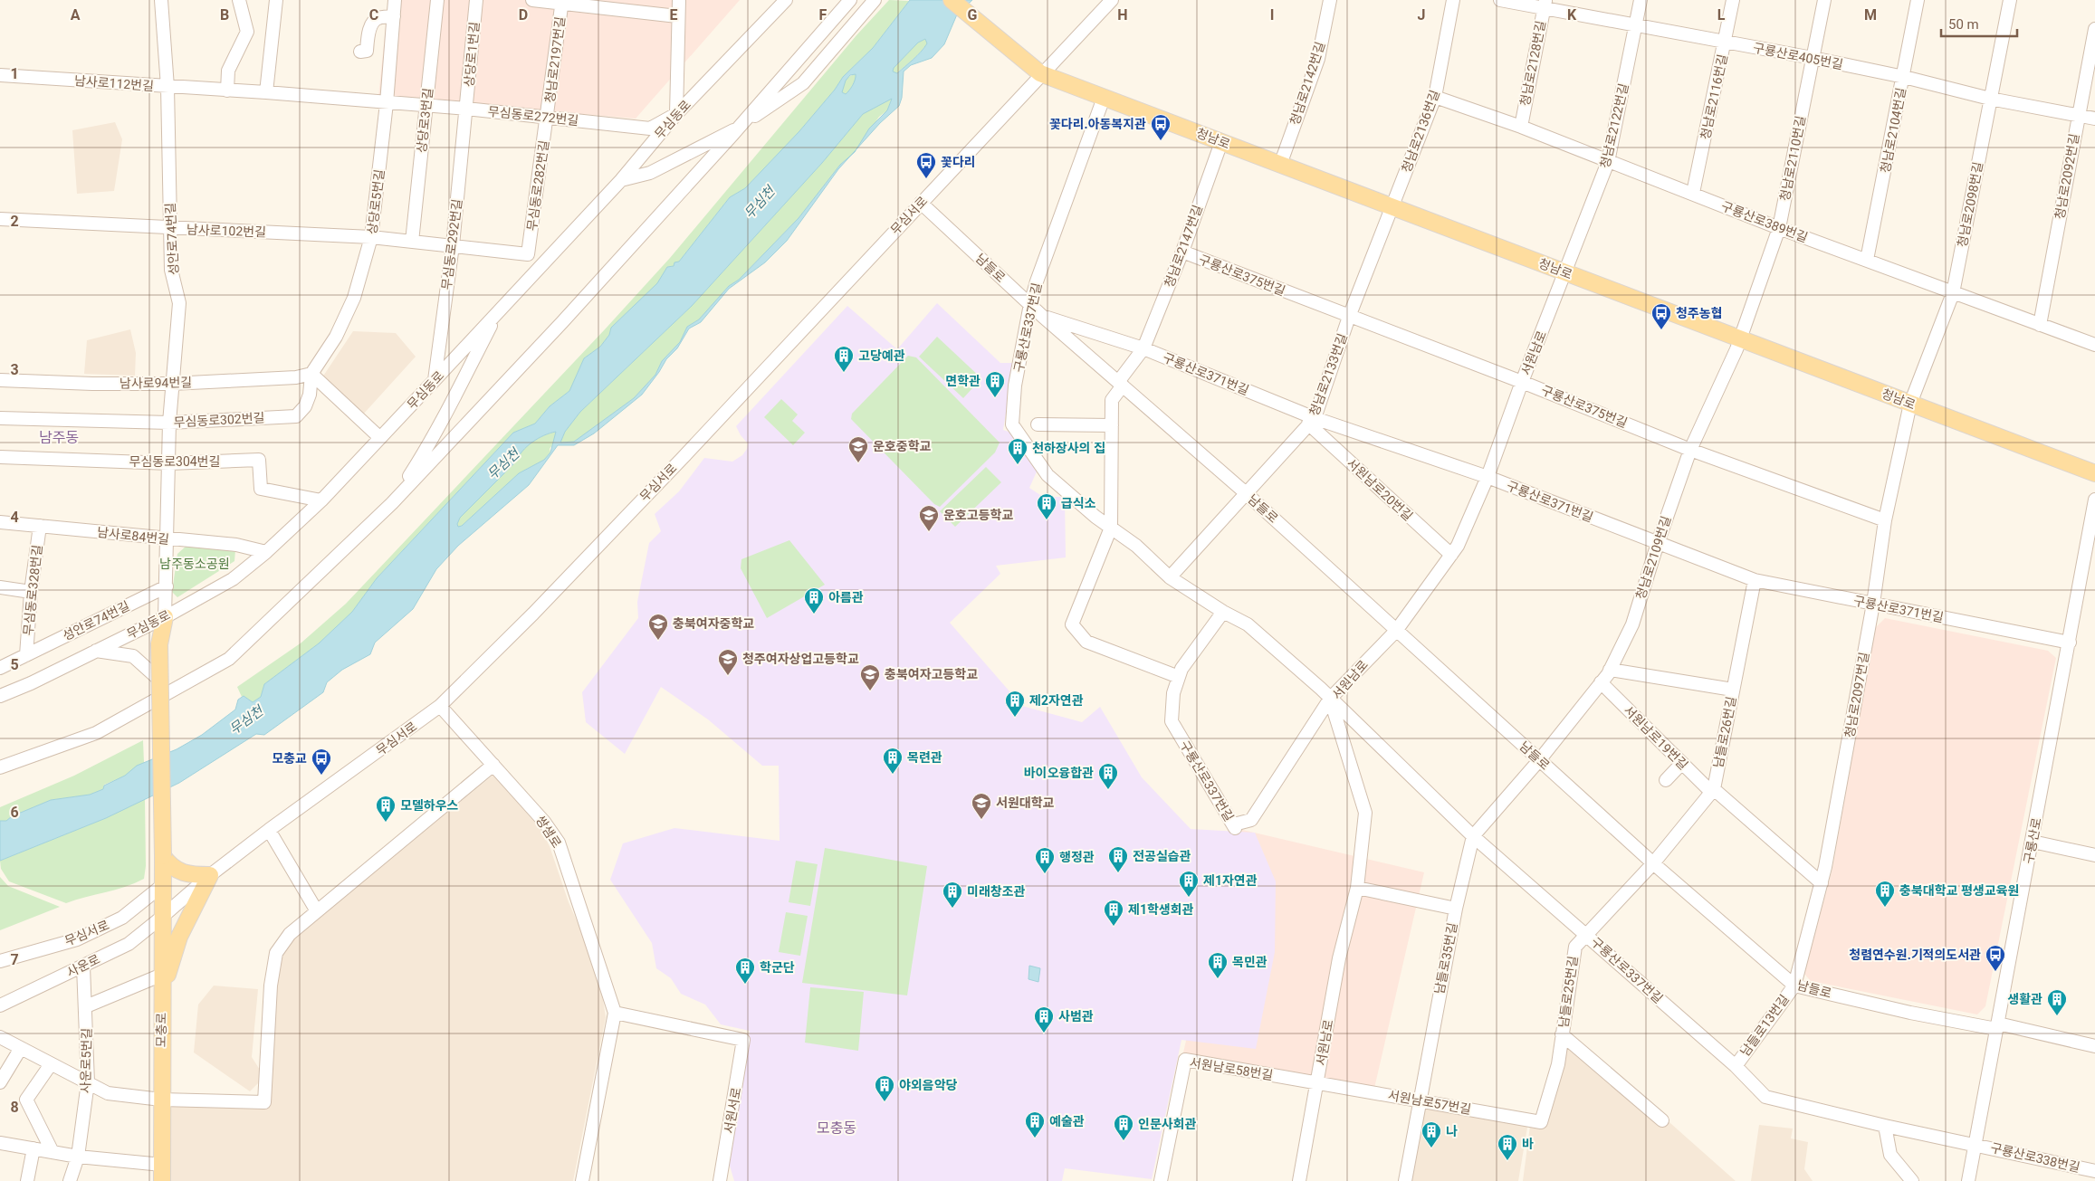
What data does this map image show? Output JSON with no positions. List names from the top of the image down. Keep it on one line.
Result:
{"streets":{"main road":["청남로","모충로"],"street":["상당로1번길","구룡산로405번길","청남로2197번길","청남로2128번길","남사로112번길","청남로2142번길","청남로2116번길","무심동로272번길","무심동로","상당로3번길","청남로2122번길","청남로2104번길","청남로2136번길","청남로2110번길","청남로2092번길","무심동로282번길","상당로5번길","청남로2098번길","무심서로","구룡산로389번길","남사로102번길","성안로74번길","무심동로292번길","청남로2147번길","남들로","구룡산로375번길","구룡산로337번길","서원남로","구룡산로371번길","청남로2133번길","남사로94번길","무심동로302번길","무심동로304번길","서원남로20번길","남사로84번길","청남로2109번길","무심동로328번길","청남로2097번길","남들로26번길","서원남로19번길","쌍샘로","구룡산로","남들로35번길","사운로","남들로25번길","남들로13번길","사운로5번길","서원남로58번길","서원남로57번길","서원서로","구룡산로338번길"]},"crossings":[["상당로1번길","무심동로272번길"],["상당로1번길","무심동로292번길"],["구룡산로405번길","청남로2128번길"],["구룡산로405번길","청남로2116번길"],["구룡산로405번길","청남로2122번길"],["구룡산로405번길","청남로2104번길"],["구룡산로405번길","청남로2110번길"],["구룡산로405번길","청남로2092번길"],["구룡산로405번길","청남로2098번길"],["청남로2197번길","무심동로272번길"],["청남로2197번길","무심동로282번길"],["청남로2128번길","구룡산로389번길"],["남사로112번길","무심동로272번길"],["남사로112번길","상당로5번길"],["남사로112번길","성안로74번길"],["청남로2142번길","청남로"],["청남로2116번길","구룡산로389번길"],["무심동로272번길","무심동로"],["무심동로272번길","상당로3번길"],["무심동로272번길","무심동로282번길"],["무심동로272번길","상당로5번길"],["무심동로272번길","무심동로292번길"],["무심동로","성안로74번길"],["무심동로","무심동로292번길"],["무심동로","무심동로304번길"],["무심동로","남사로84번길"],["무심동로","모충로"],["상당로3번길","남사로102번길"],["청남로2122번길","청남로"],["청남로2122번길","구룡산로389번길"],["청남로2122번길","서원남로"],["청남로2104번길","구룡산로389번길"],["청남로2136번길","청남로"],["청남로2136번길","구룡산로389번길"],["청남로2136번길","청남로2133번길"],["청남로","청남로2110번길"],["청남로","청남로2098번길"],["청남로","무심서로"],["청남로","청남로2147번길"],["청남로","구룡산로337번길"],["청남로","서원남로"],["청남로","청남로2133번길"],["청남로","청남로2109번길"],["청남로","청남로2097번길"],["청남로2110번길","구룡산로389번길"],["청남로2110번길","청남로2109번길"],["청남로2092번길","구룡산로389번길"],["무심동로282번길","남사로102번길"],["상당로5번길","남사로102번길"],["상당로5번길","남사로94번길"],["상당로5번길","무심동로302번길"],["청남로2098번길","구룡산로389번길"],["청남로2098번길","청남로2097번길"],["무심서로","남들로"],["무심서로","쌍샘로"],["무심서로","사운로"],["무심서로","모충로"],["남사로102번길","성안로74번길"],["남사로102번길","무심동로292번길"],["성안로74번길","남사로94번길"],["성안로74번길","무심동로302번길"],["성안로74번길","무심동로304번길"],["성안로74번길","남사로84번길"],["성안로74번길","무심동로328번길"],["성안로74번길","모충로"],["청남로2147번길","남들로"],["청남로2147번길","구룡산로375번길"],["청남로2147번길","구룡산로371번길"],["남들로","구룡산로337번길"],["남들로","서원남로"],["남들로","구룡산로371번길"],["남들로","청남로2133번길"],["남들로","청남로2109번길"],["남들로","청남로2097번길"],["남들로","남들로26번길"],["남들로","구룡산로"],["남들로","남들로35번길"],["남들로","남들로25번길"],["남들로","남들로13번길"],["구룡산로375번길","서원남로"],["구룡산로375번길","청남로2133번길"],["구룡산로375번길","청남로2109번길"],["구룡산로375번길","청남로2097번길"],["구룡산로337번길","서원남로"],["구룡산로337번길","청남로2133번길"],["구룡산로337번길","구룡산로"],["구룡산로337번길","남들로35번길"],["구룡산로337번길","남들로25번길"],["구룡산로337번길","남들로13번길"],["구룡산로337번길","구룡산로338번길"],["서원남로","구룡산로371번길"],["서원남로","서원남로20번길"],["서원남로","서원남로58번길"],["서원남로","서원남로57번길"],["구룡산로371번길","청남로2133번길"],["구룡산로371번길","서원남로20번길"],["구룡산로371번길","청남로2109번길"],["구룡산로371번길","청남로2097번길"],["구룡산로371번길","남들로26번길"],["구룡산로371번길","구룡산로"],["청남로2133번길","서원남로20번길"],["남사로94번길","무심동로302번길"],["남사로84번길","무심동로328번길"],["청남로2109번길","서원남로19번길"],["청남로2109번길","남들로35번길"],["청남로2097번길","서원남로19번길"],["청남로2097번길","남들로13번길"],["남들로26번길","서원남로19번길"],["남들로26번길","남들로25번길"],["쌍샘로","서원서로"],["구룡산로","구룡산로338번길"],["남들로35번길","서원남로57번길"],["사운로","모충로"],["사운로","사운로5번길"],["남들로25번길","서원남로57번길"],["서원남로58번길","서원남로57번길"]],"districts":["남주동","모충동"],"water":["무심천"],"parks":["남주동소공원"],"places":{"bus stop":["꽃다리.아동복지관","꽃다리","청주농협","모충교","청렴연수원.기적의도서관"],"building":["고당예관","면학관","천하장사의 집","급식소","아름관","제2자연관","목련관","바이오융합관","모델하우스","전공실습관","행정관","제1자연관","충북대학교 평생교육원","미래창조관","제1학생회관","목민관","학군단","생활관","사범관","야외음악당","예술관","인문사회관","나","바"],"school or university":["운호중학교","운호고등학교","충북여자중학교","청주여자상업고등학교","충북여자고등학교","서원대학교"]},"scale_bar":"50 m","grid":{"columns":["A","B","C","D","E","F","G","H","I","J","K","L","M"],"rows":["1","2","3","4","5","6","7","8"]}}
